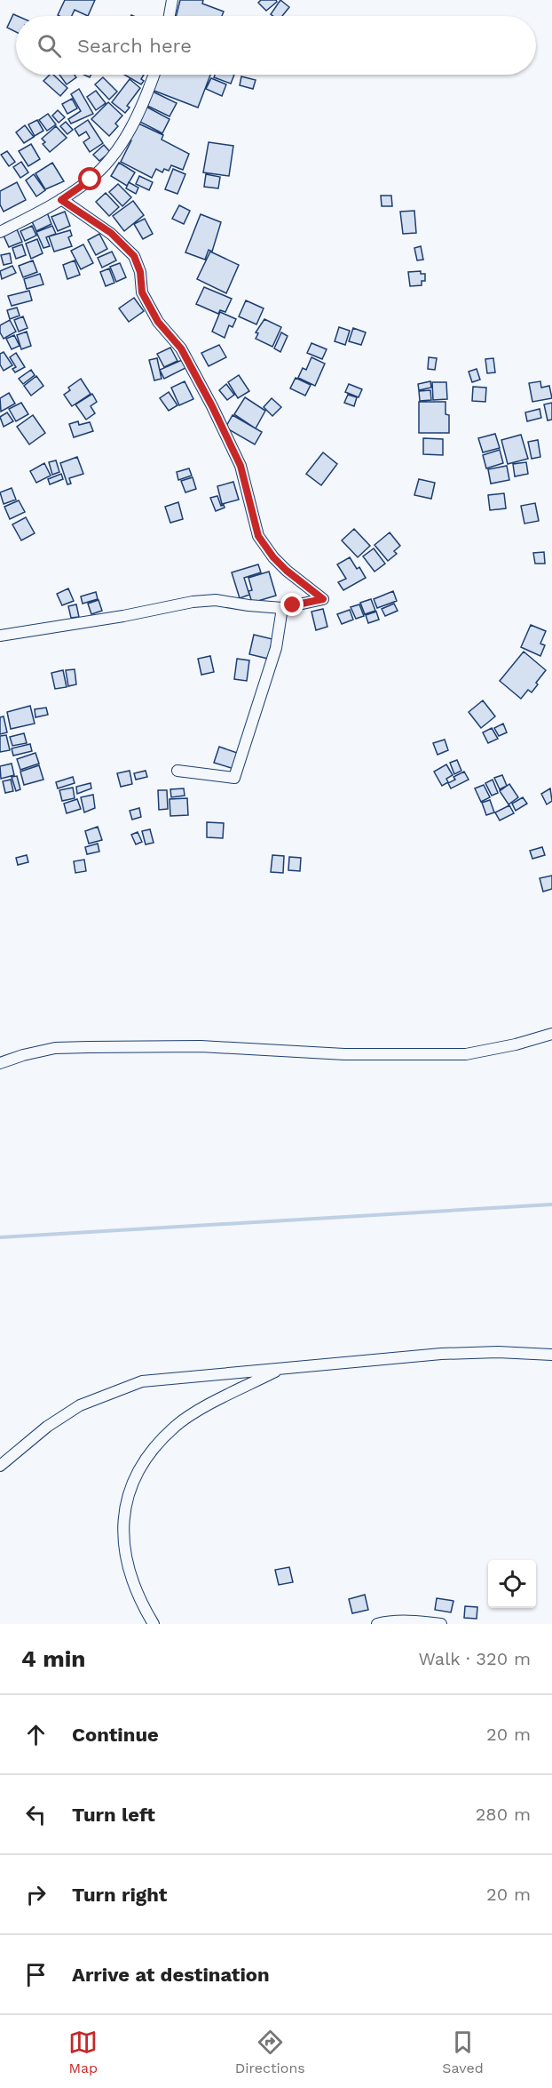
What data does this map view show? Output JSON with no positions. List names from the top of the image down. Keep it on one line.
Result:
{"page":{"search":"Search here","heading":["4 min","Walk · 320 m"],"list":[["Continue","20 m"],["Turn left","280 m"],["Turn right","20 m"],"Arrive at destination"],"nav":["Map","Directions","Saved"]}}
